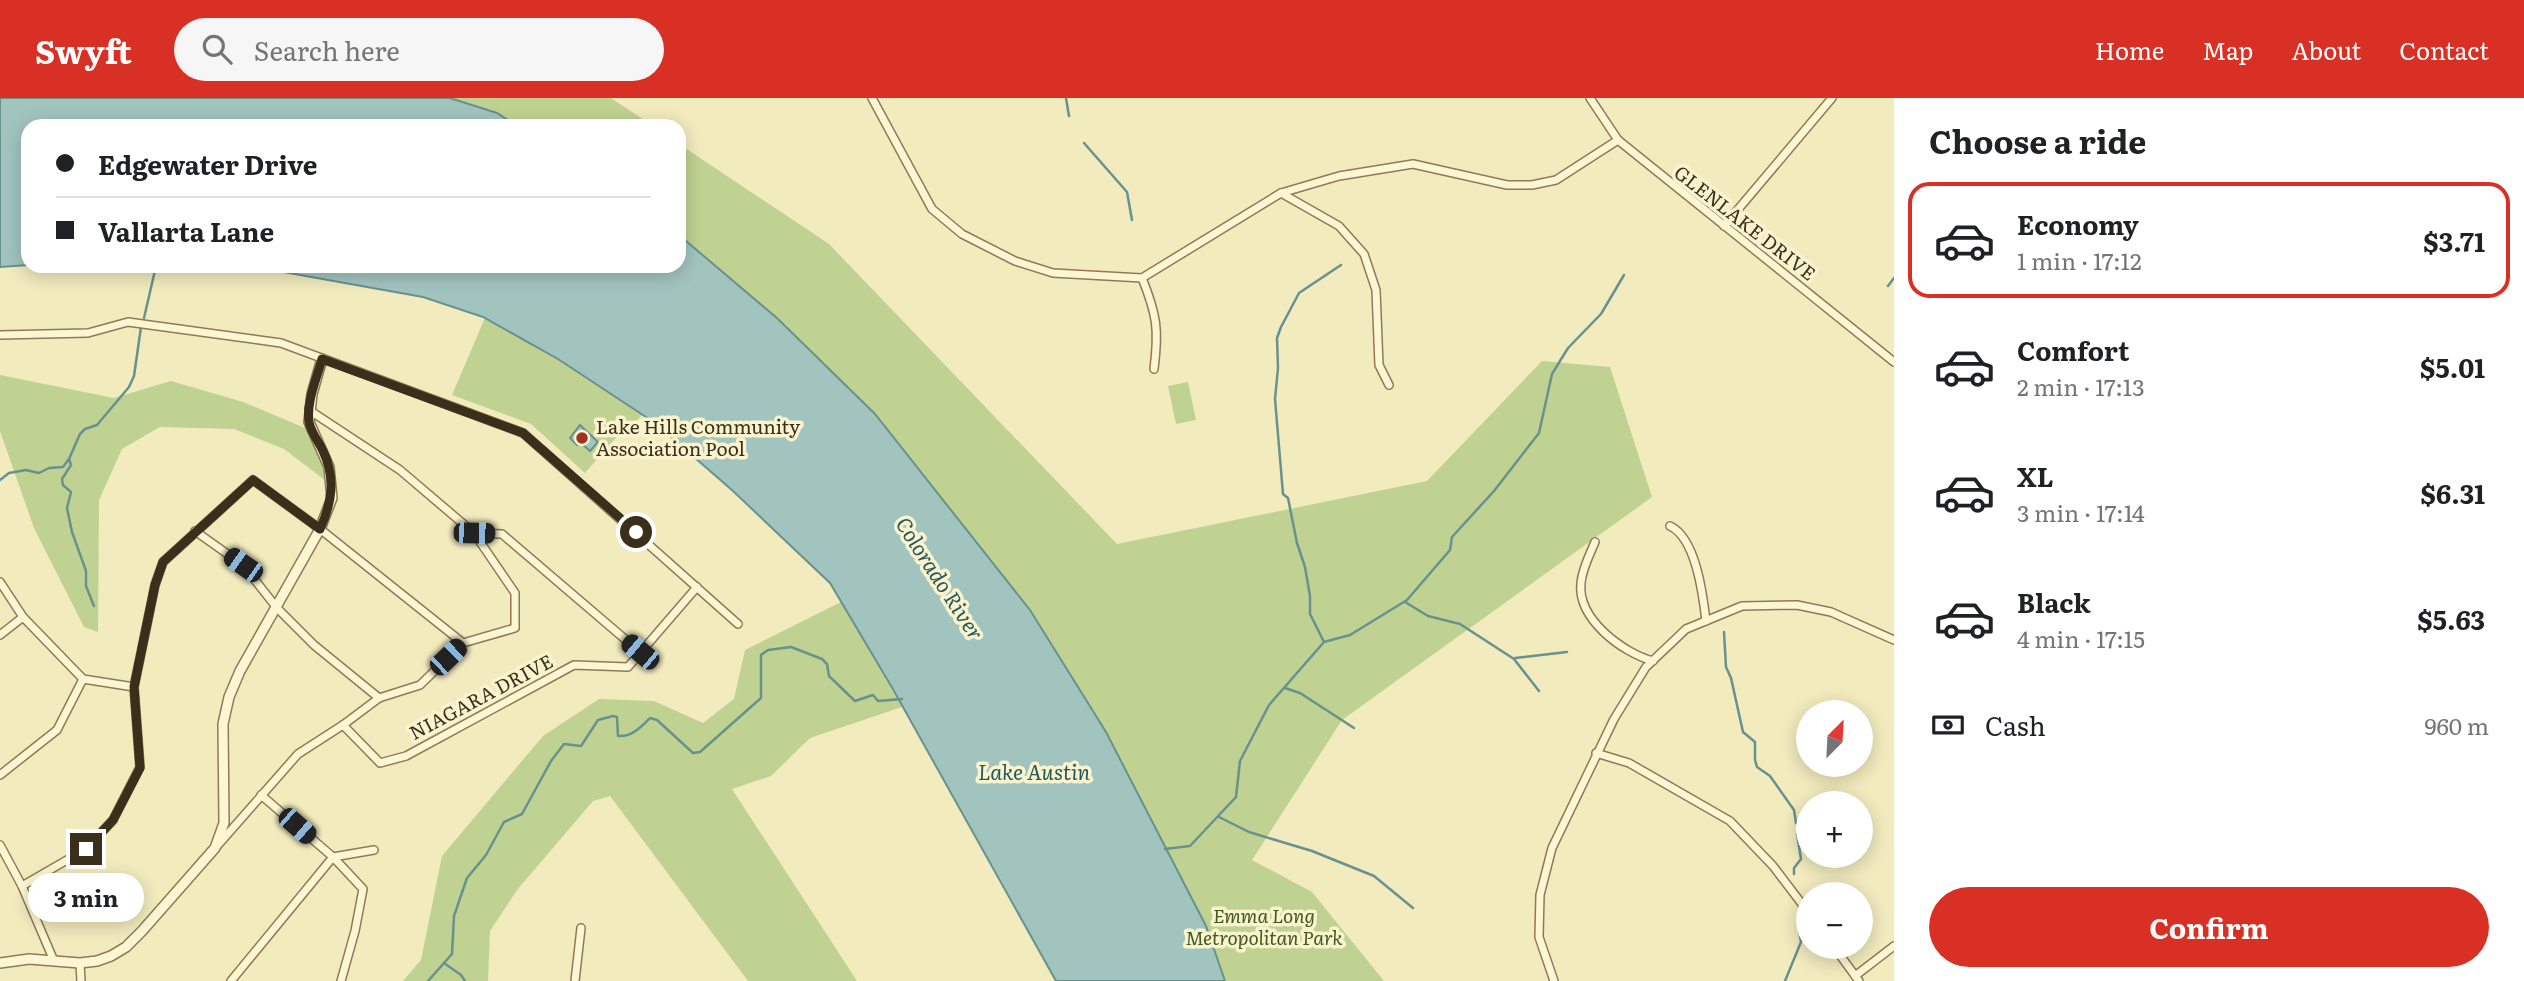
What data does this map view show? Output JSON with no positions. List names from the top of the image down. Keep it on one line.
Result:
{"streets":{"street":["GLENLAKE DRIVE","NIAGARA DRIVE"]},"water":["Colorado River","Lake Austin"],"parks":["Emma Long Metropolitan Park"],"places":["Lake Hills Community Association Pool"],"north":"top right","page":{"header":"Swyft","search":"Search here","nav":["Home","Map","About","Contact"],"heading":"Choose a ride","banner":["Edgewater Drive","Vallarta Lane"],"list":[{"name":"Economy","note":"1 min · 17:12","value":"$3.71"},{"name":"Comfort","note":"2 min · 17:13","value":"$5.01"},{"name":"XL","note":"3 min · 17:14","value":"$6.31"},{"name":"Black","note":"4 min · 17:15","value":"$5.63"}],"pay":["Cash","960 m"],"map_buttons":["+","−"],"bubble":"3 min","buttons":"Confirm"}}
